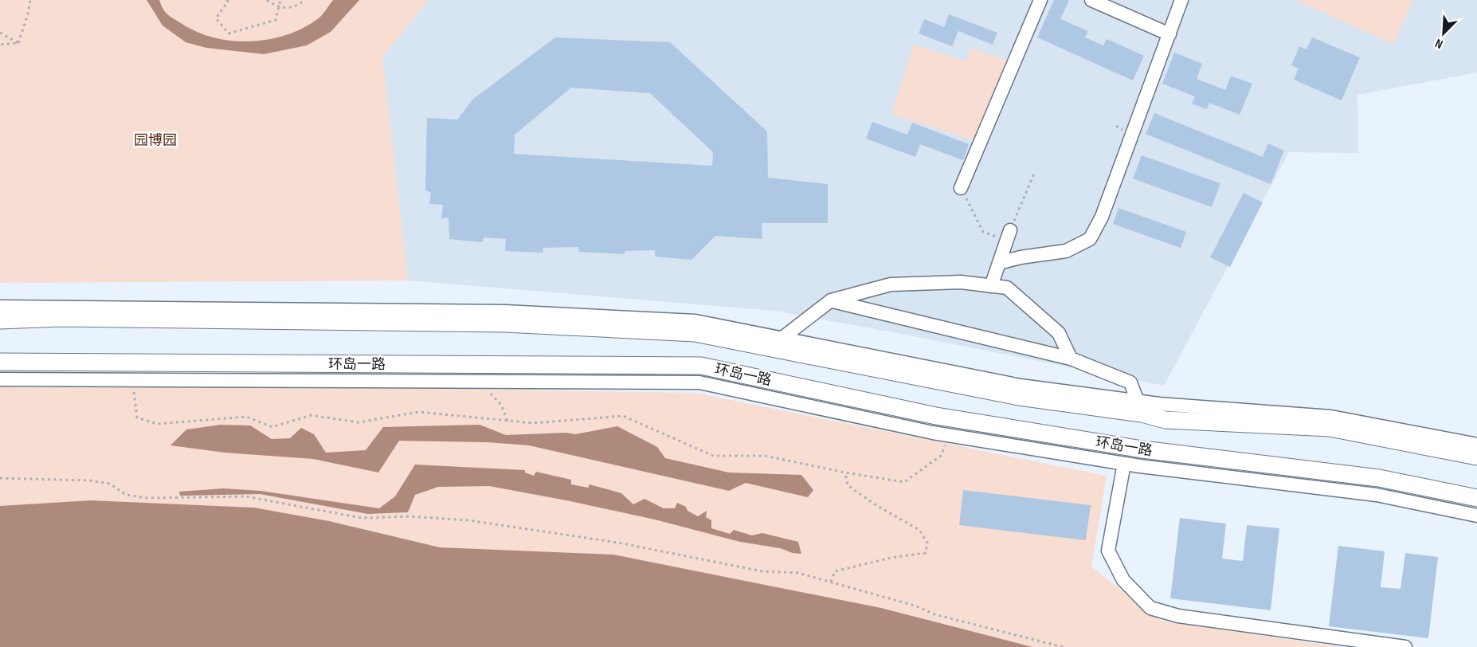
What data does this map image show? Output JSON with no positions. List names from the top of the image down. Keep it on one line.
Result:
{"streets":{"main road":["环岛一路"]},"parks":["园博园"],"north":"bottom left"}
